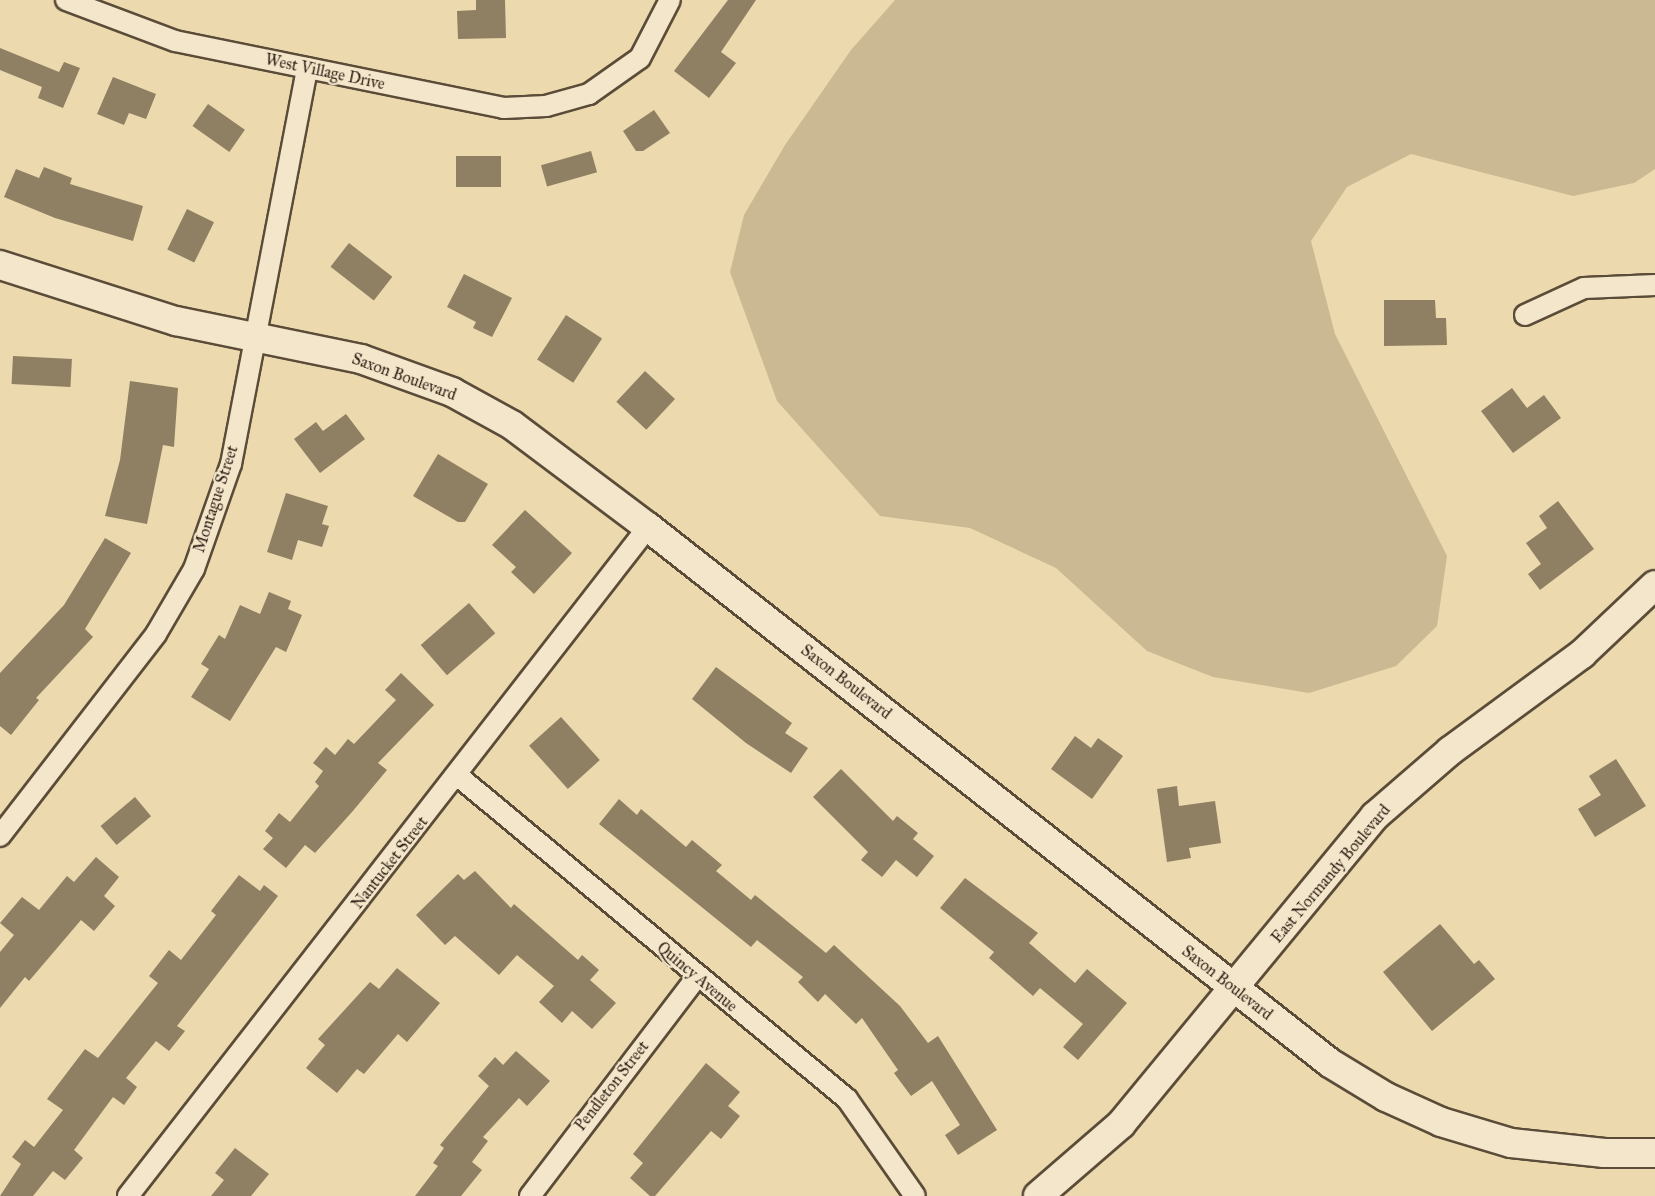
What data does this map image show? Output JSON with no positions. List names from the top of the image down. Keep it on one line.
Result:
{"streets":{"main road":["Saxon Boulevard","East Normandy Boulevard"],"street":["West Village Drive","Montague Street","Nantucket Street","Quincy Avenue","Pendleton Street"]},"crossings":[["West Village Drive","Montague Street"],["Saxon Boulevard","Montague Street"],["Saxon Boulevard","Nantucket Street"],["Saxon Boulevard","East Normandy Boulevard"],["Nantucket Street","Quincy Avenue"],["Quincy Avenue","Pendleton Street"]]}
